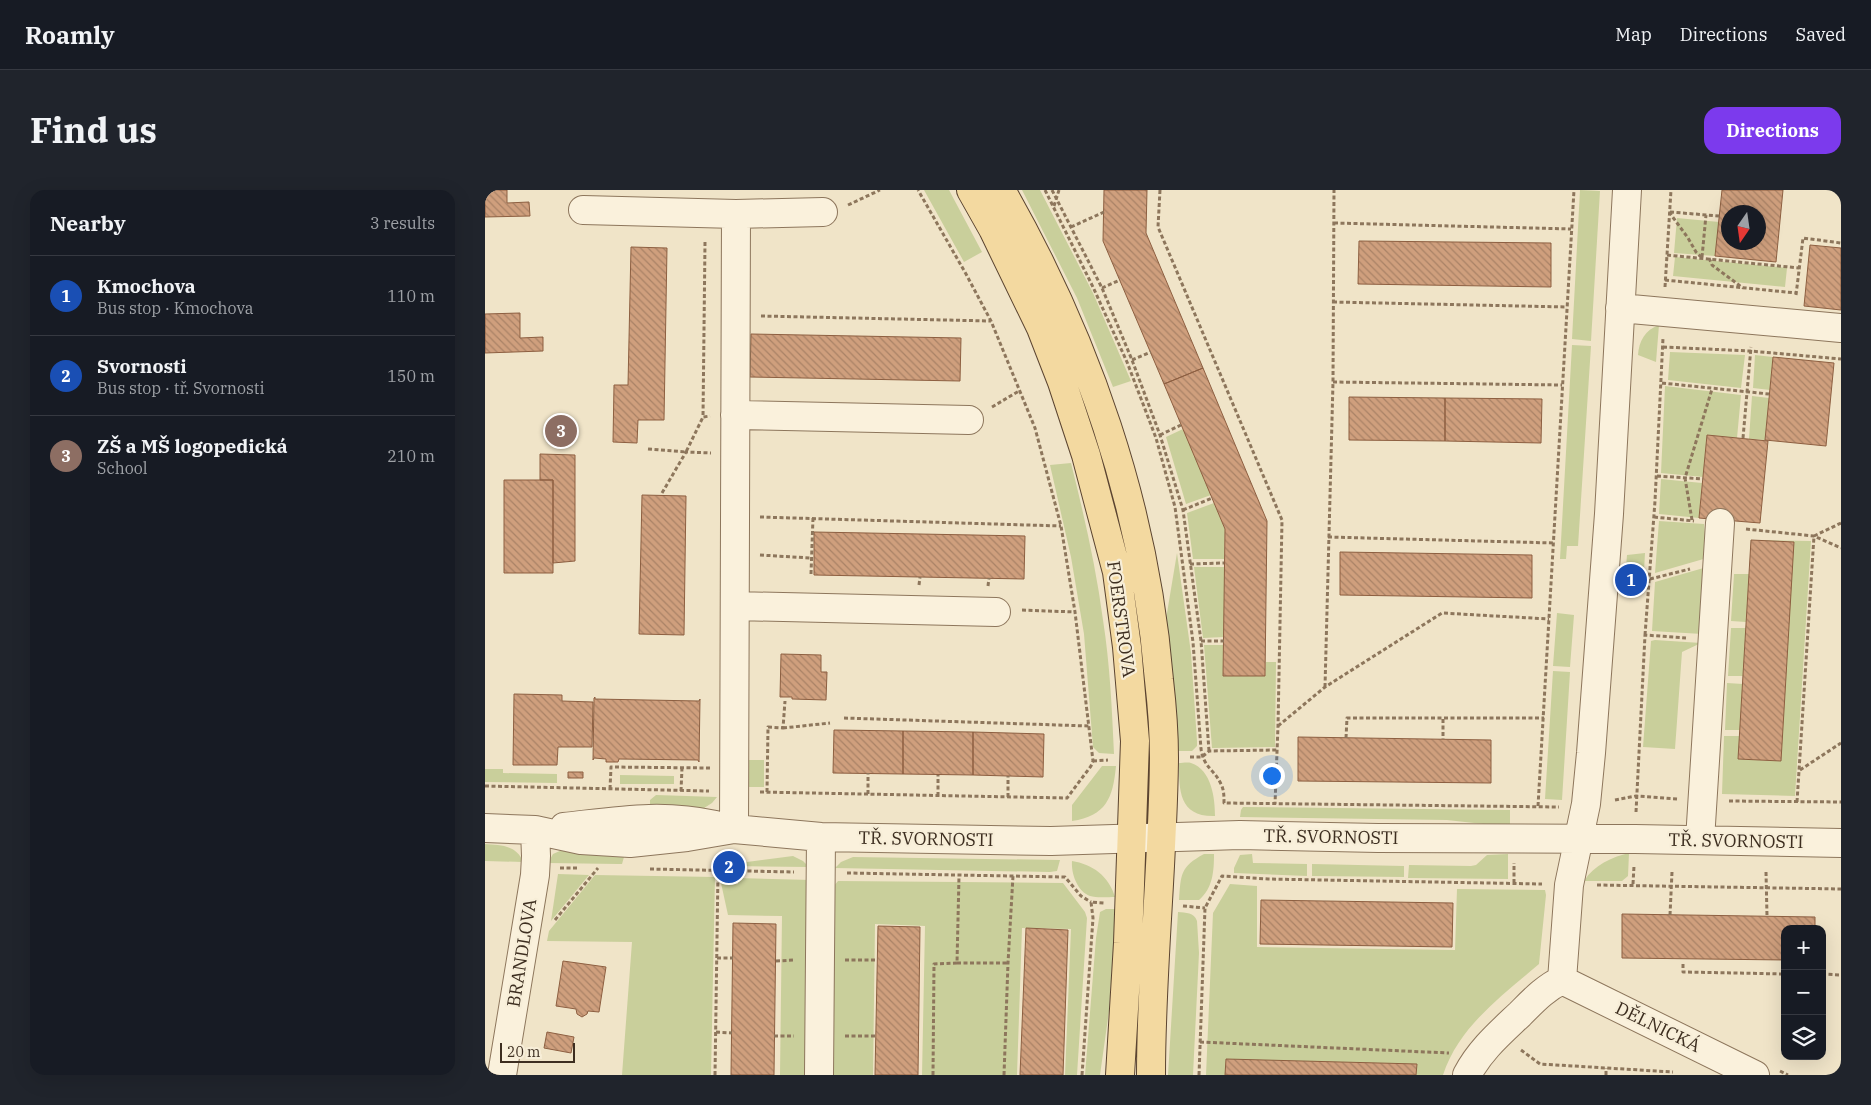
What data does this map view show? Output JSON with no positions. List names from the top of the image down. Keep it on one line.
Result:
{"streets":{"main road":["FOERSTROVA"],"street":["TŘ. SVORNOSTI","BRANDLOVA","DĚLNICKÁ"]},"crossings":[["FOERSTROVA","TŘ. SVORNOSTI"],["TŘ. SVORNOSTI","BRANDLOVA"]],"scale_bar":"20 m","north":"bottom","page":{"header":"Roamly","nav":["Map","Directions","Saved"],"title":"Find us","buttons":"Directions","heading":["Nearby","3 results"],"list":[{"mark":"1","name":"Kmochova","note":"Bus stop · Kmochova","value":"110 m"},{"mark":"2","name":"Svornosti","note":"Bus stop · tř. Svornosti","value":"150 m"},{"mark":"3","name":"ZŠ a MŠ logopedická","note":"School","value":"210 m"}],"pins":["3","1","2"],"map_buttons":["+","−"],"scale":"20 m"}}
